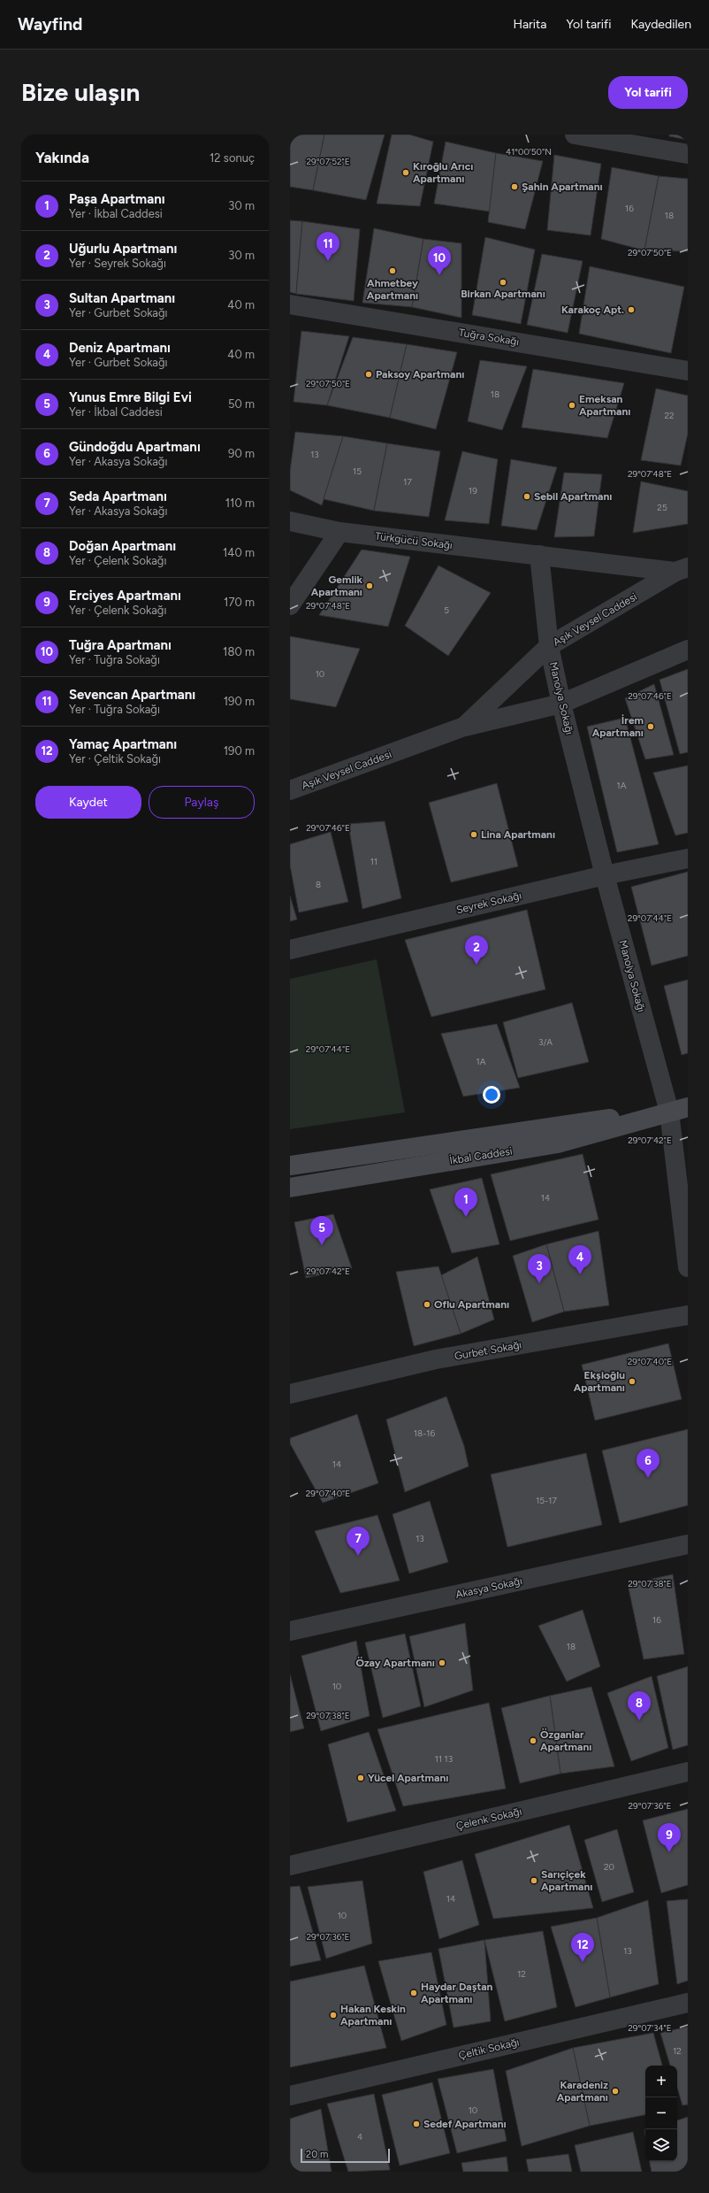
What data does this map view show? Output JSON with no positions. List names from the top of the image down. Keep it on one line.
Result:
{"streets":{"main road":["İkbal Caddesi"],"street":["Tuğra Sokağı","Türkgücü Sokağı","Aşık Veysel Caddesi","Manolya Sokağı","Seyrek Sokağı","Gurbet Sokağı","Akasya Sokağı","Çelenk Sokağı","Çeltik Sokağı"]},"crossings":[["Türkgücü Sokağı","Aşık Veysel Caddesi"],["Aşık Veysel Caddesi","Manolya Sokağı"],["Manolya Sokağı","Seyrek Sokağı"],["Manolya Sokağı","İkbal Caddesi"]],"places":["Kıroğlu Arıcı Apartmanı","Şahin Apartmanı","Ahmetbey Apartmanı","Birkan Apartmanı","Karakoç Apt.","Paksoy Apartmanı","Emeksan Apartmanı","Sebil Apartmanı","Gemlik Apartmanı","İrem Apartmanı","Lina Apartmanı","Oflu Apartmanı","Ekşioğlu Apartmanı","Özay Apartmanı","Özganlar Apartmanı","Yücel Apartmanı","Sarıçiçek Apartmanı","Haydar Daştan Apartmanı","Hakan Keskin Apartmanı","Karadeniz Apartmanı","Sedef Apartmanı"],"house_numbers":["16","18","18","22","13","15","17","19","25","5","10","1A","11","8","3/A","1A","14","18-16","14","15-17","13","16","18","10","11 13","20","14","10","13","12","12","10","4"],"scale_bar":"20 m","page":{"header":"Wayfind","nav":["Harita","Yol tarifi","Kaydedilen"],"buttons":["Yol tarifi",["Kaydet","Paylaş"]],"title":"Bize ulaşın","heading":["Yakında","12 sonuç"],"list":[{"mark":"1","name":"Paşa Apartmanı","note":"Yer · İkbal Caddesi","value":"30 m"},{"mark":"2","name":"Uğurlu Apartmanı","note":"Yer · Seyrek Sokağı","value":"30 m"},{"mark":"3","name":"Sultan Apartmanı","note":"Yer · Gurbet Sokağı","value":"40 m"},{"mark":"4","name":"Deniz Apartmanı","note":"Yer · Gurbet Sokağı","value":"40 m"},{"mark":"5","name":"Yunus Emre Bilgi Evi","note":"Yer · İkbal Caddesi","value":"50 m"},{"mark":"6","name":"Gündoğdu Apartmanı","note":"Yer · Akasya Sokağı","value":"90 m"},{"mark":"7","name":"Seda Apartmanı","note":"Yer · Akasya Sokağı","value":"110 m"},{"mark":"8","name":"Doğan Apartmanı","note":"Yer · Çelenk Sokağı","value":"140 m"},{"mark":"9","name":"Erciyes Apartmanı","note":"Yer · Çelenk Sokağı","value":"170 m"},{"mark":"10","name":"Tuğra Apartmanı","note":"Yer · Tuğra Sokağı","value":"180 m"},{"mark":"11","name":"Sevencan Apartmanı","note":"Yer · Tuğra Sokağı","value":"190 m"},{"mark":"12","name":"Yamaç Apartmanı","note":"Yer · Çeltik Sokağı","value":"190 m"}],"pins":["11","10","2","1","5","4","3","6","7","8","9","12"],"map_buttons":["+","−"],"scale":"20 m"},"coordinates":["41°00'50\"N","29°07'52\"E","29°07'50\"E","29°07'48\"E","29°07'46\"E","29°07'44\"E","29°07'42\"E","29°07'40\"E","29°07'38\"E","29°07'36\"E","29°07'34\"E"]}
